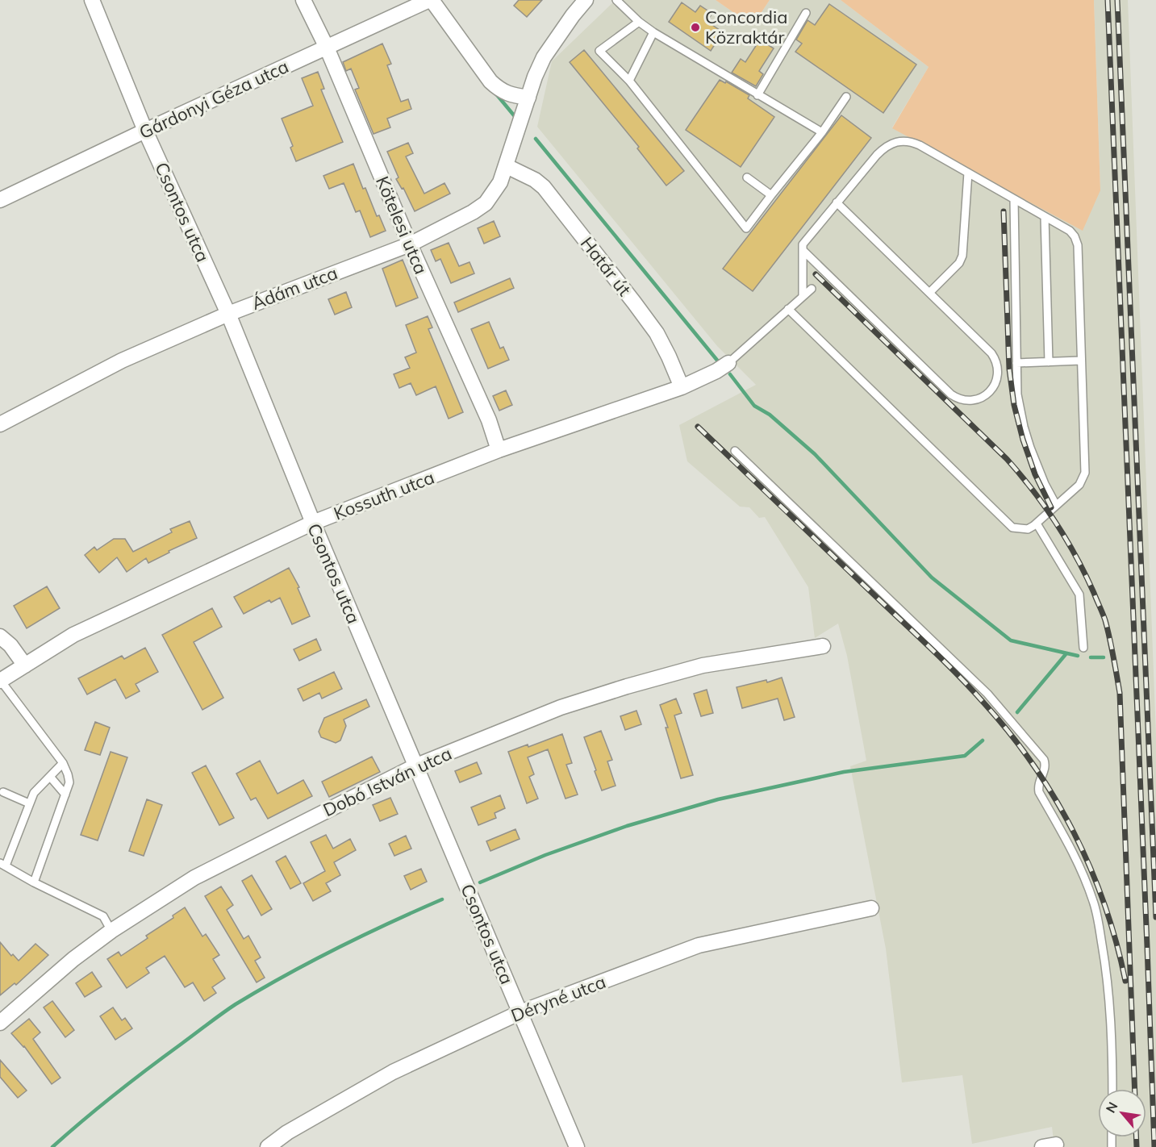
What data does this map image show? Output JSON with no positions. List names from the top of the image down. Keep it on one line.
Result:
{"streets":{"street":["Gárdonyi Géza utca","Csontos utca","Kötelesi utca","Határ út","Ádám utca","Kossuth utca","Dobó István utca","Déryné utca"]},"crossings":[["Gárdonyi Géza utca","Csontos utca"],["Gárdonyi Géza utca","Kötelesi utca"],["Csontos utca","Ádám utca"],["Csontos utca","Kossuth utca"],["Csontos utca","Dobó István utca"],["Csontos utca","Déryné utca"],["Kötelesi utca","Ádám utca"],["Kötelesi utca","Kossuth utca"],["Határ út","Ádám utca"],["Határ út","Kossuth utca"]],"places":["Concordia Közraktár"],"north":"top left"}
